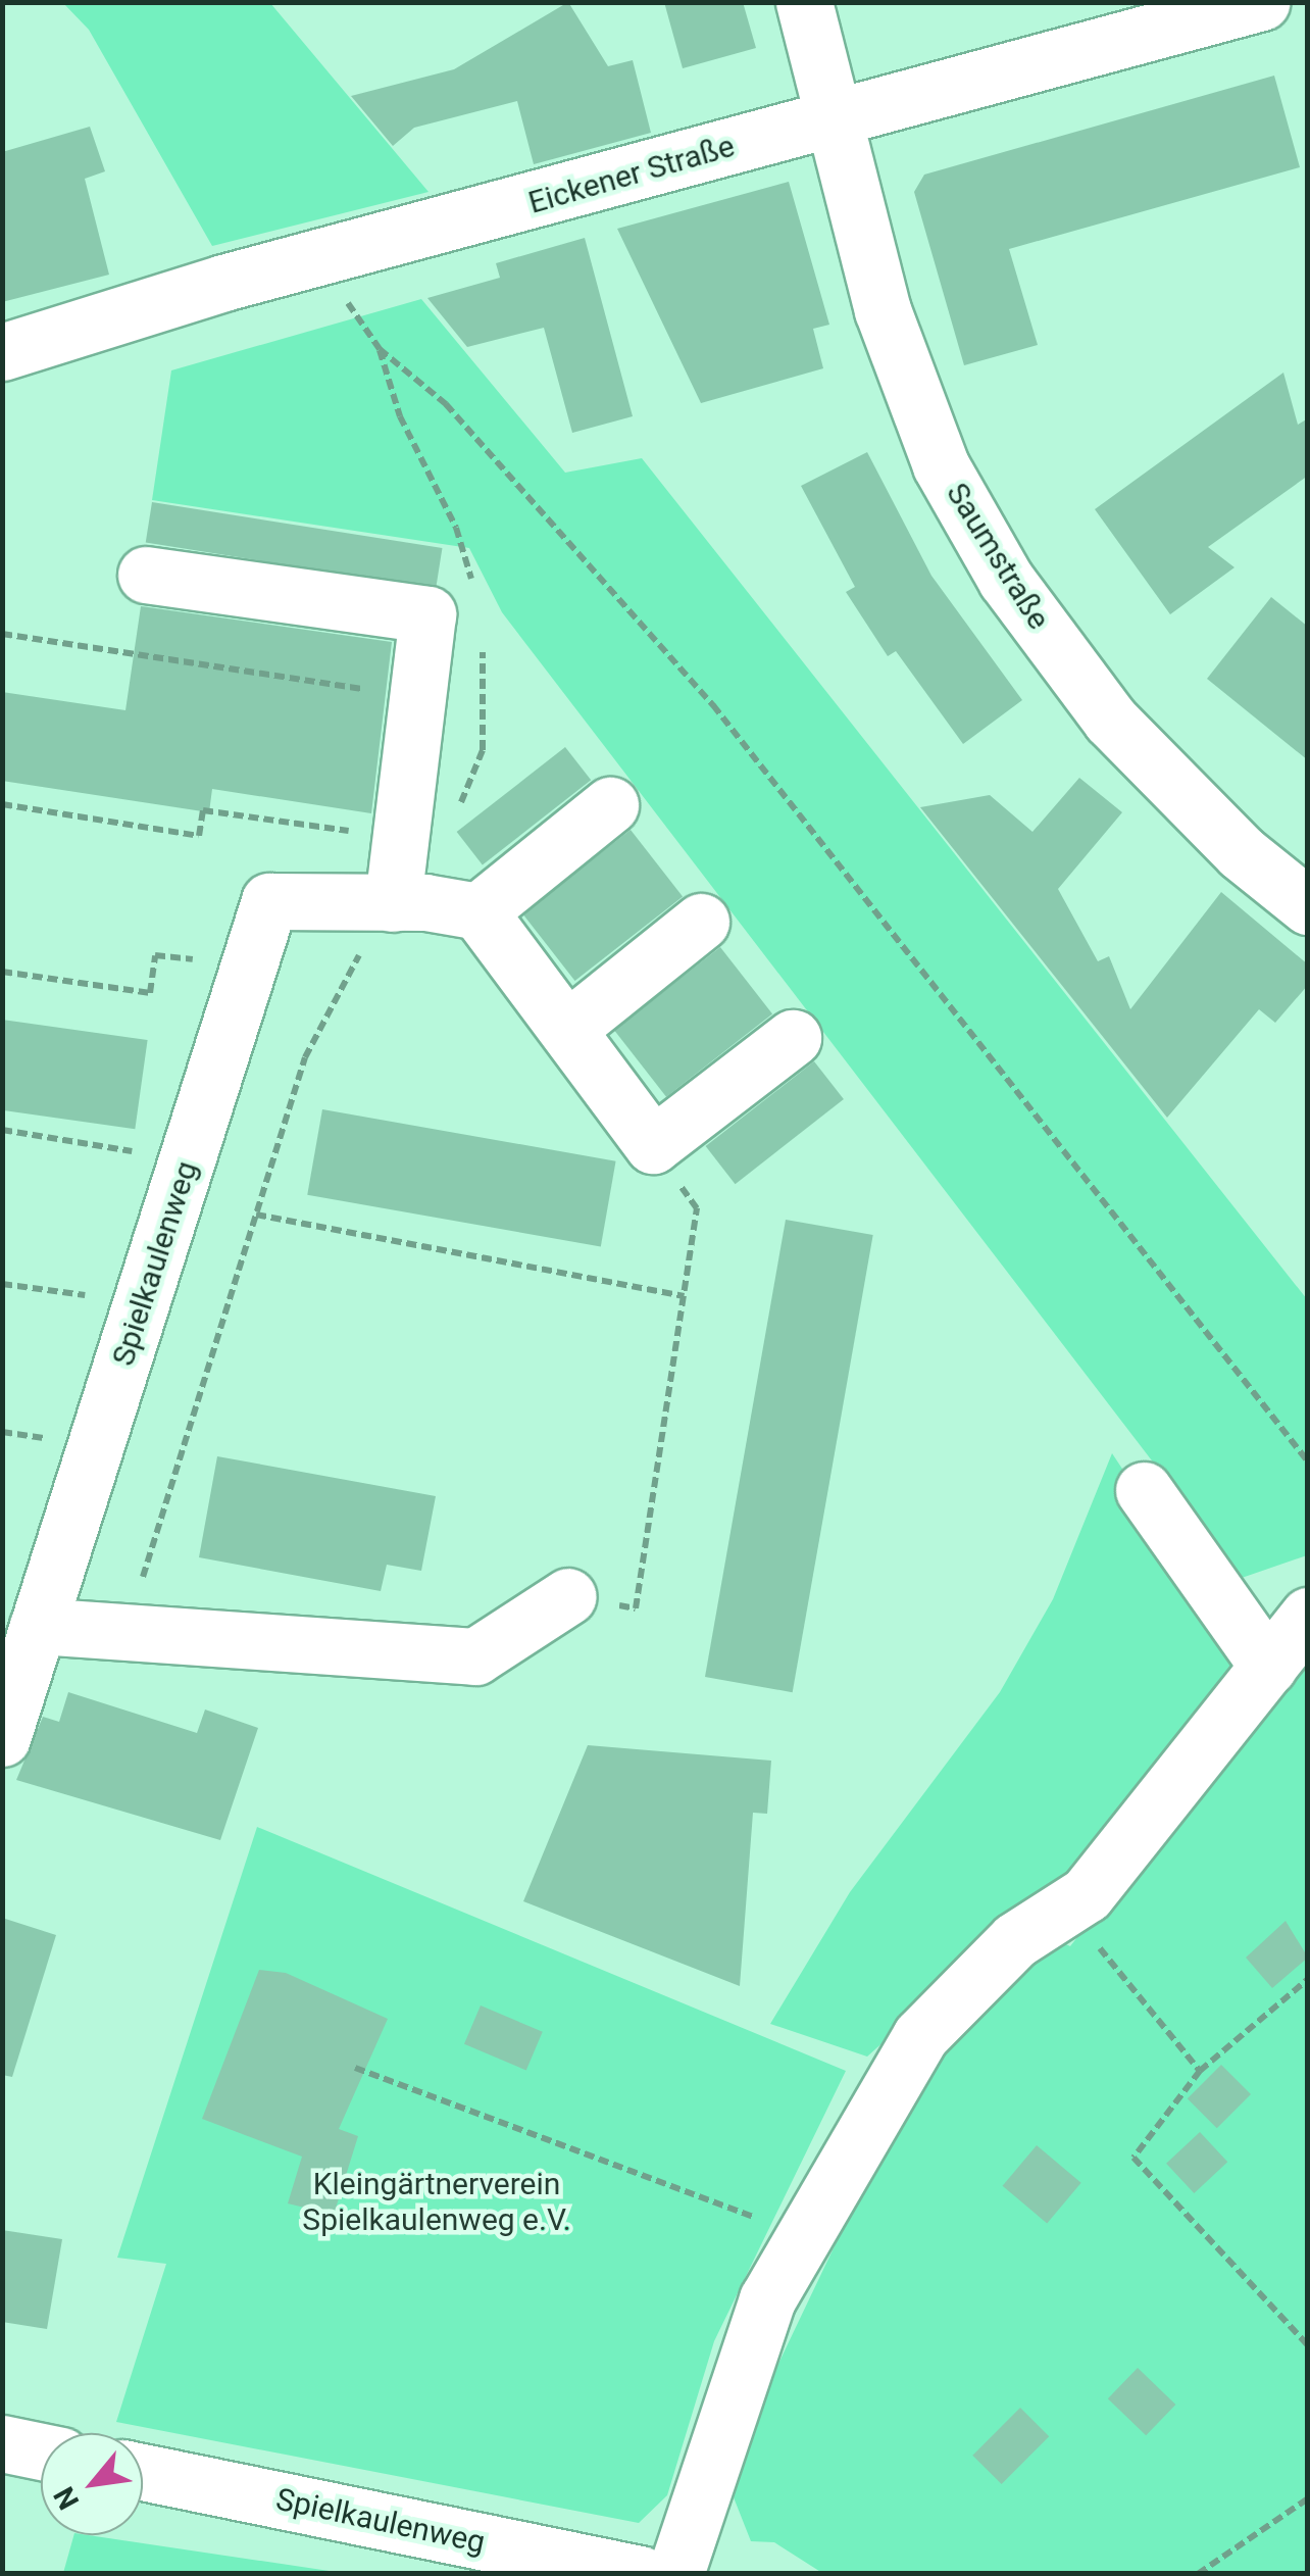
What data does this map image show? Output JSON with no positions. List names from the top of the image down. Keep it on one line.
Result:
{"streets":{"street":["Eickener Straße","Saumstraße","Spielkaulenweg"]},"crossings":[["Eickener Straße","Saumstraße"]],"parks":["Kleingärtnerverein Spielkaulenweg e.V."],"north":"bottom left"}
